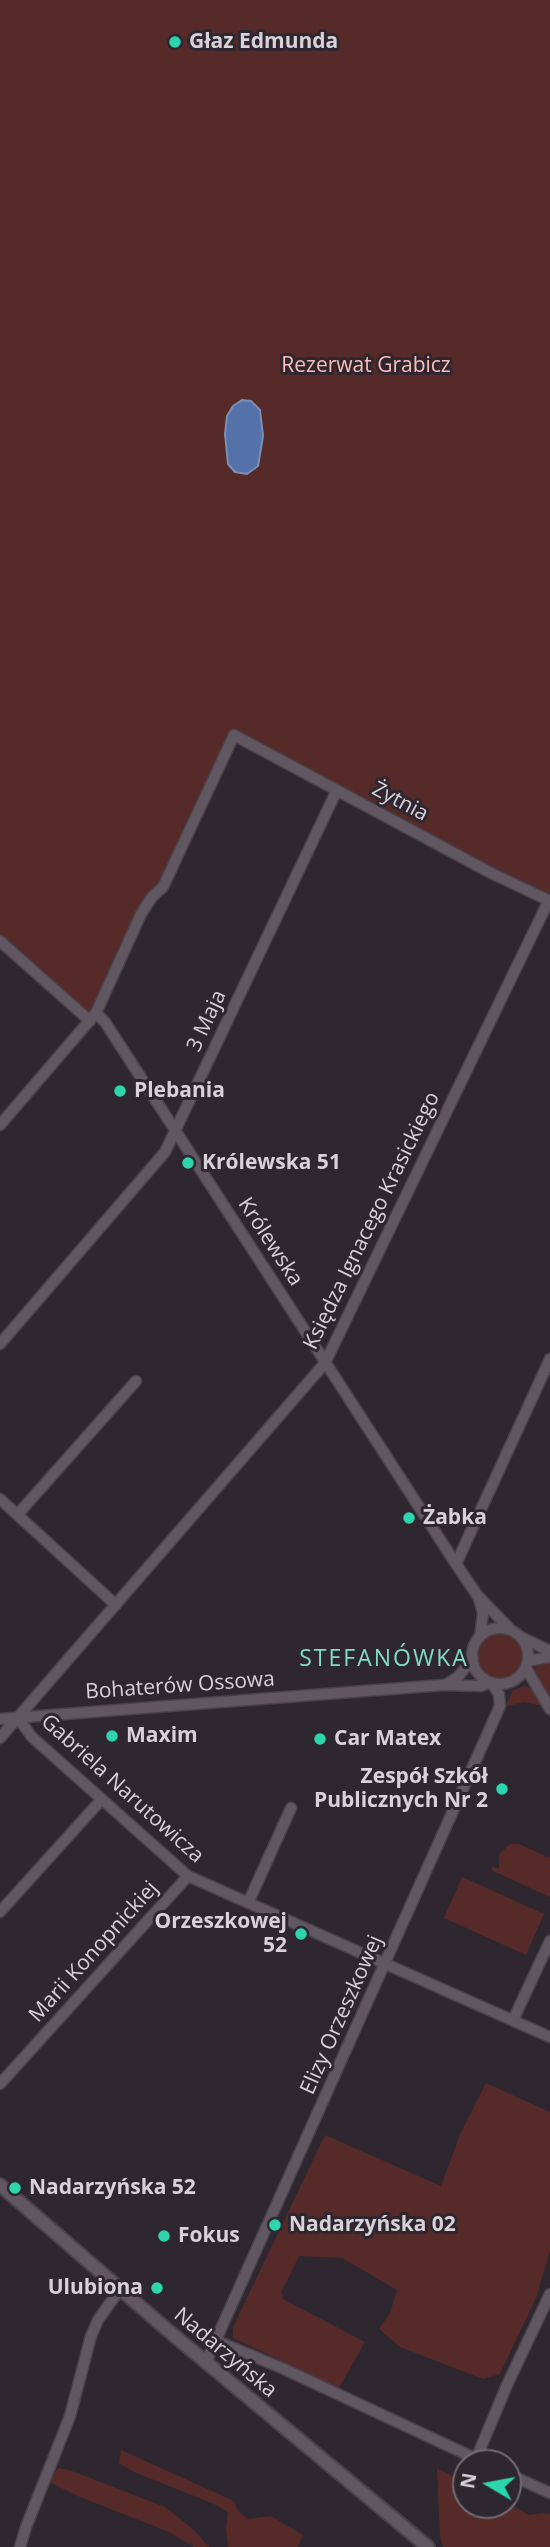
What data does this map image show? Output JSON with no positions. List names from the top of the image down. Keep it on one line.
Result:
{"streets":{"main road":["Nadarzyńska"],"street":["Żytnia","3 Maja","Księdza Ignacego Krasickiego","Królewska","Bohaterów Ossowa","Gabriela Narutowicza","Marii Konopnickiej","Elizy Orzeszkowej"]},"crossings":[["Żytnia","3 Maja"],["Żytnia","Księdza Ignacego Krasickiego"],["Żytnia","Królewska"],["3 Maja","Królewska"],["Księdza Ignacego Krasickiego","Królewska"],["Księdza Ignacego Krasickiego","Bohaterów Ossowa"],["Księdza Ignacego Krasickiego","Gabriela Narutowicza"],["Królewska","Bohaterów Ossowa"],["Królewska","Elizy Orzeszkowej"],["Bohaterów Ossowa","Gabriela Narutowicza"],["Bohaterów Ossowa","Elizy Orzeszkowej"],["Gabriela Narutowicza","Marii Konopnickiej"],["Gabriela Narutowicza","Elizy Orzeszkowej"],["Elizy Orzeszkowej","Nadarzyńska"]],"districts":["STEFANÓWKA"],"parks":["Rezerwat Grabicz"],"places":["Głaz Edmunda","Plebania","Królewska 51","Żabka","Maxim","Car Matex","Zespół Szkół Publicznych Nr 2","Orzeszkowej 52","Nadarzyńska 52","Nadarzyńska 02","Fokus","Ulubiona"],"north":"left"}
